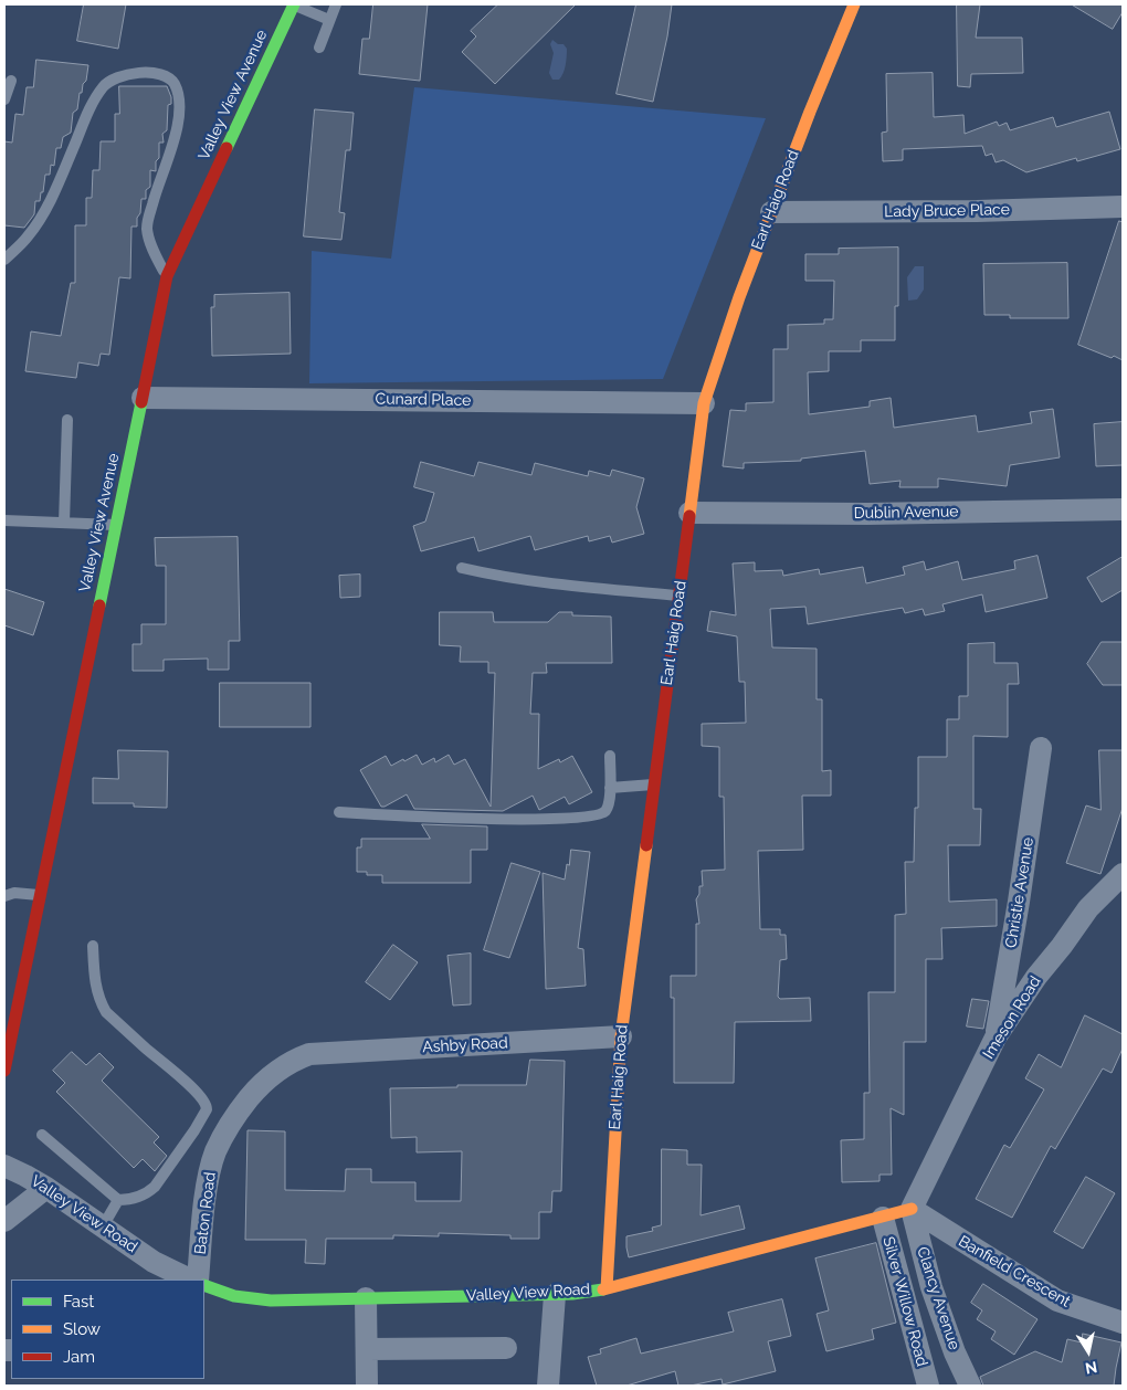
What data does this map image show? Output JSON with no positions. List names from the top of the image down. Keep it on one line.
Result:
{"streets":{"street":["Valley View Avenue","Earl Haig Road","Lady Bruce Place","Cunard Place","Dublin Avenue","Christie Avenue","Imeson Road","Ashby Road","Baton Road","Valley View Road","Banfield Crescent","Clancy Avenue","Silver Willow Road"]},"crossings":[["Valley View Avenue","Cunard Place"],["Earl Haig Road","Lady Bruce Place"],["Earl Haig Road","Cunard Place"],["Earl Haig Road","Dublin Avenue"],["Earl Haig Road","Ashby Road"],["Earl Haig Road","Valley View Road"],["Christie Avenue","Imeson Road"],["Imeson Road","Valley View Road"],["Imeson Road","Banfield Crescent"],["Imeson Road","Clancy Avenue"],["Ashby Road","Baton Road"],["Valley View Road","Banfield Crescent"],["Valley View Road","Clancy Avenue"],["Valley View Road","Silver Willow Road"],["Banfield Crescent","Clancy Avenue"]],"legend":["Fast","Slow","Jam"],"north":"bottom"}
